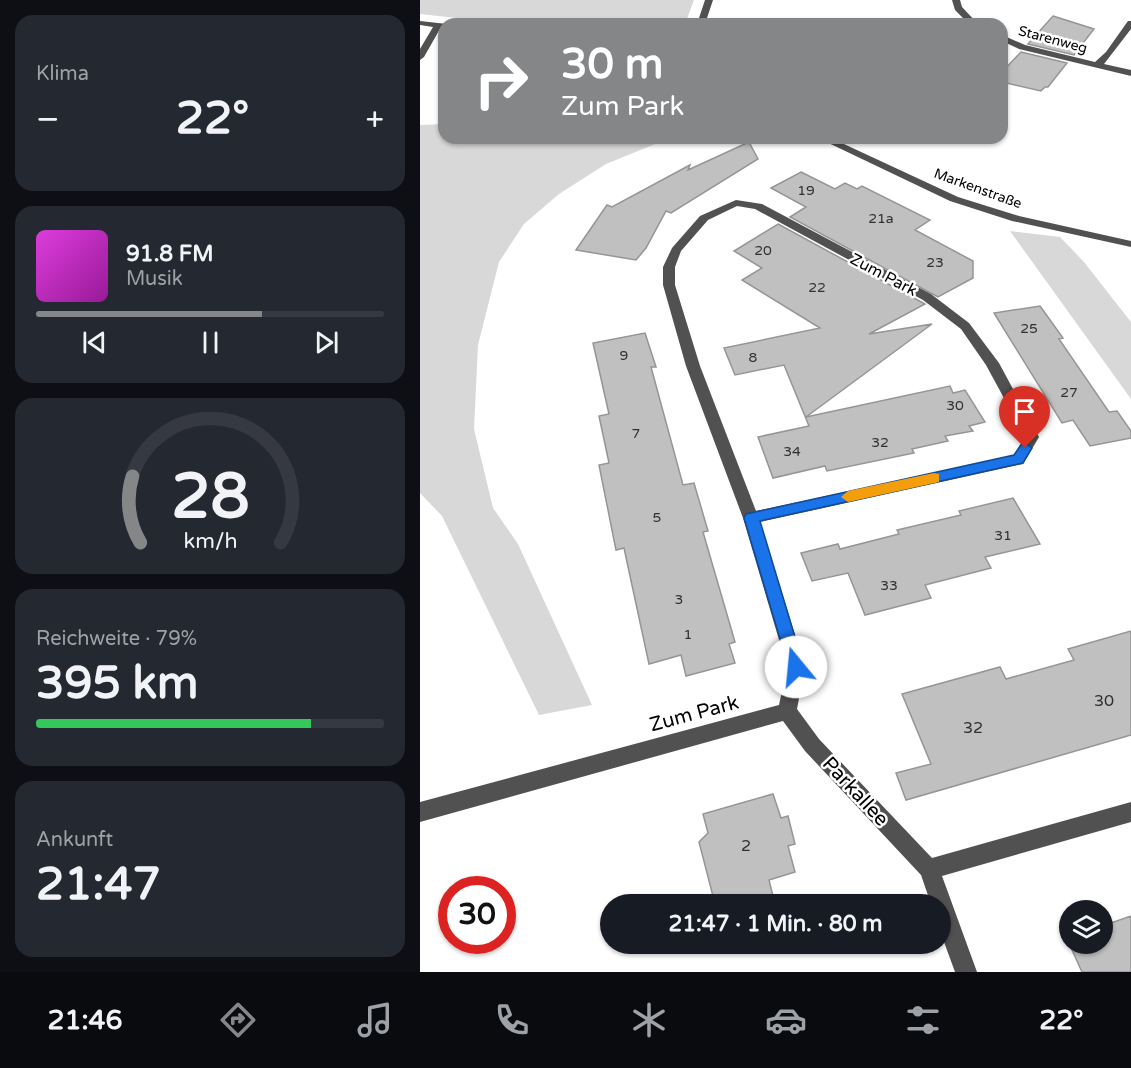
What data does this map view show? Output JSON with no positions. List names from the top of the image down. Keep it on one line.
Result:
{"streets":{"street":["Starenweg","Markenstraße","Zum Park","Parkallee"]},"crossings":[["Zum Park","Parkallee"]],"house_numbers":["19","21a","20","23","22","25","9","8","27","30","7","32","34","5","31","33","3","1","30","32","2"],"page":{"tile":["Klima",["Reichweite · 79%","395 km"],["Ankunft","21:47"]],"turn":["30 m","Zum Park"],"heat":["−","22°","+"],"song":["91.8 FM","Musik"],"limit":"30","trip":"21:47 · 1 Min. · 80 m","tabs":["21:46","22°"],"gauge":["28","km/h"]}}
